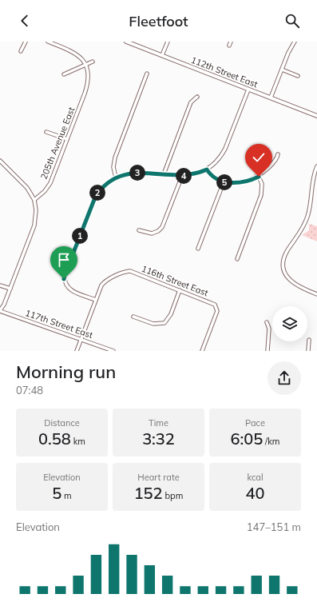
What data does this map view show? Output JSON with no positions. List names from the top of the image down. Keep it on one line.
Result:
{"streets":{"street":["112th Street East","205th Avenue East","116th Street East","117th Street East"]},"page":{"header":"Fleetfoot","pins":["3","4","5","2","1"],"heading":["Morning run","07:48"],"stats":[["Distance","0.58 km"],["Time","3:32"],["Pace","6:05 /km"],["Elevation","5 m"],["Heart rate","152 bpm"],["kcal","40"]],"chart":["Elevation","147–151 m"]}}
